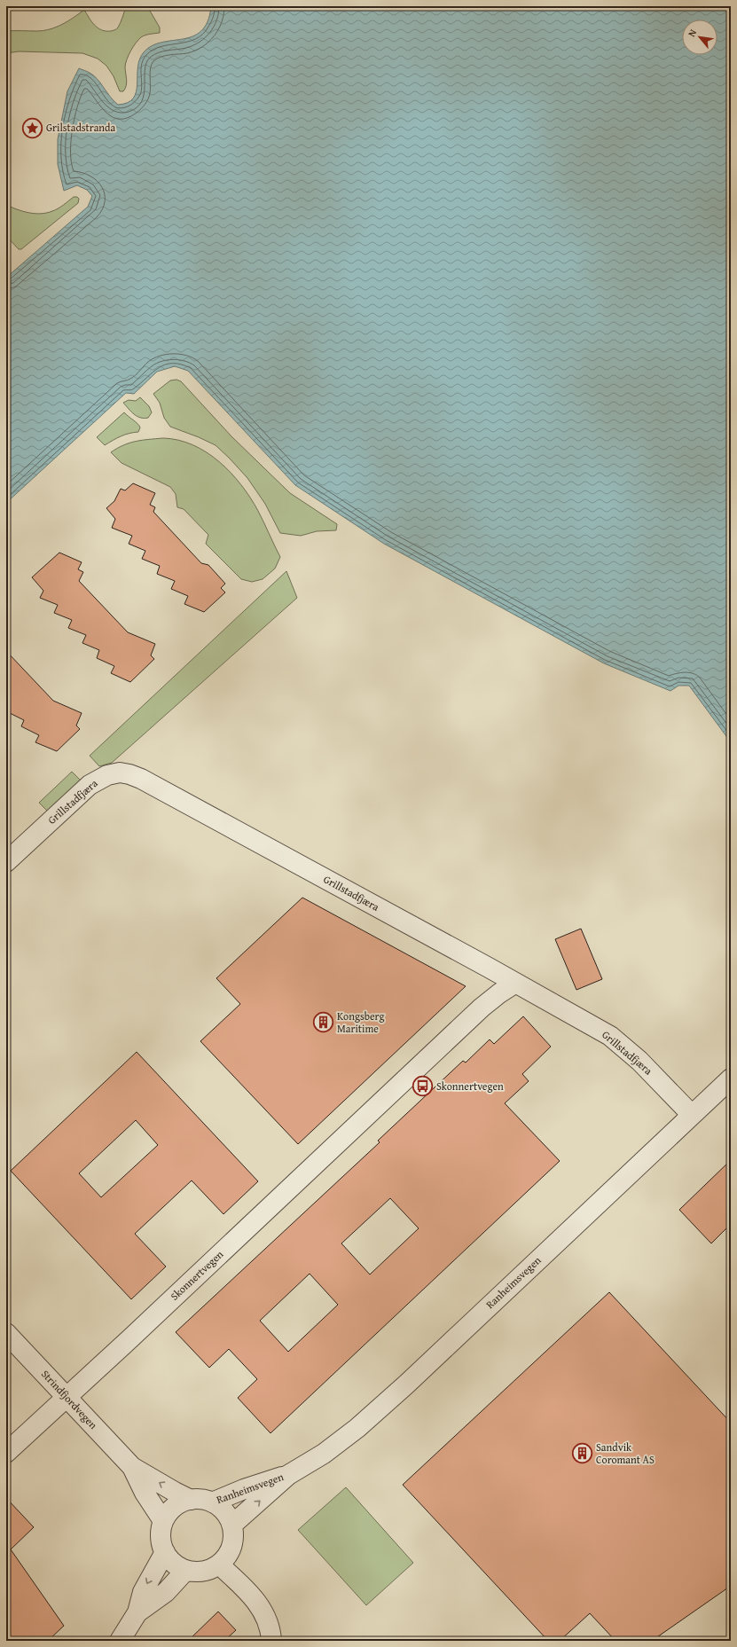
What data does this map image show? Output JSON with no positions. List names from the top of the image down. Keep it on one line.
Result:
{"streets":{"street":["Grillstadfjæra","Skonnertvegen","Ranheimsvegen","Strindfjordvegen"]},"crossings":[["Grillstadfjæra","Skonnertvegen"],["Grillstadfjæra","Ranheimsvegen"],["Skonnertvegen","Strindfjordvegen"],["Ranheimsvegen","Strindfjordvegen"]],"places":{"place":["Grilstadstranda"],"building":["Kongsberg Maritime","Sandvik Coromant AS"],"bus stop":["Skonnertvegen"]},"north":"top left"}
